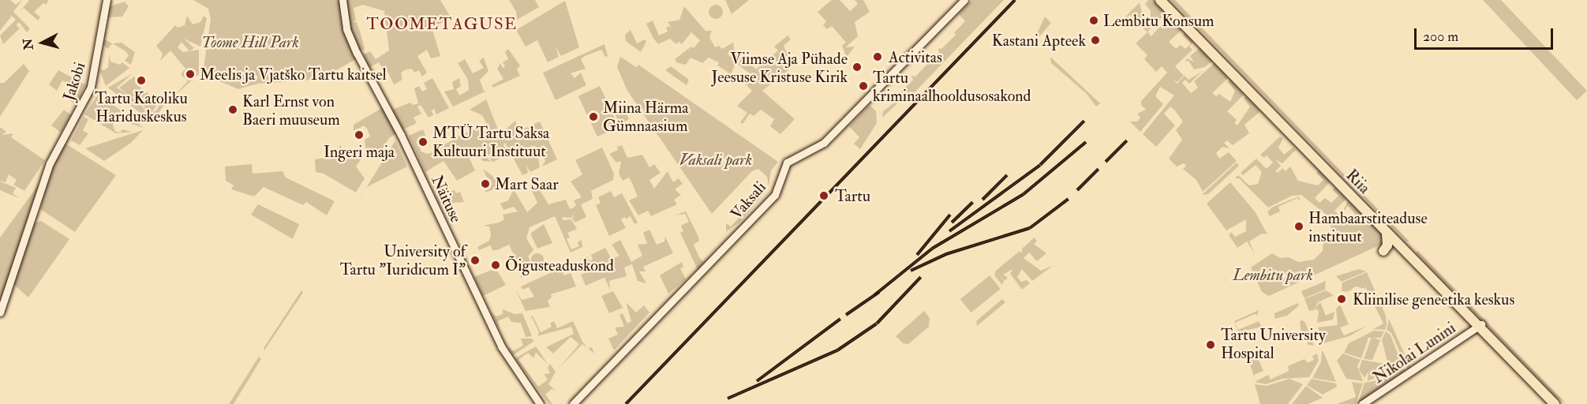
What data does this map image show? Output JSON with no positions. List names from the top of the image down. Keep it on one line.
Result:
{"streets":{"highway":["Riia"],"street":["Jakobi","Näituse","Vaksali","Nikolai Lunini"]},"crossings":[["Riia","Nikolai Lunini"]],"districts":["TOOMETAGUSE"],"parks":["Toome Hill Park","Vaksali park","Lembitu park"],"places":["Lembitu Konsum","Kastani Apteek","Activitas","Viimse Aja Pühade Jeesuse Kristuse Kirik","Meelis ja Vjatško Tartu kaitsel","Tartu Katoliku Hariduskeskus","Tartu kriminaalhooldusosakond","Karl Ernst von Baeri muuseum","Miina Härma Gümnaasium","Ingeri maja","MTÜ Tartu Saksa Kultuuri Instituut","Mart Saar","Tartu","Hambaarstiteaduse instituut","University of Tartu \"Iuridicum I\"","Õigusteaduskond","Kliinilise geneetika keskus","Tartu University Hospital"],"scale_bar":"200 m","north":"left"}
